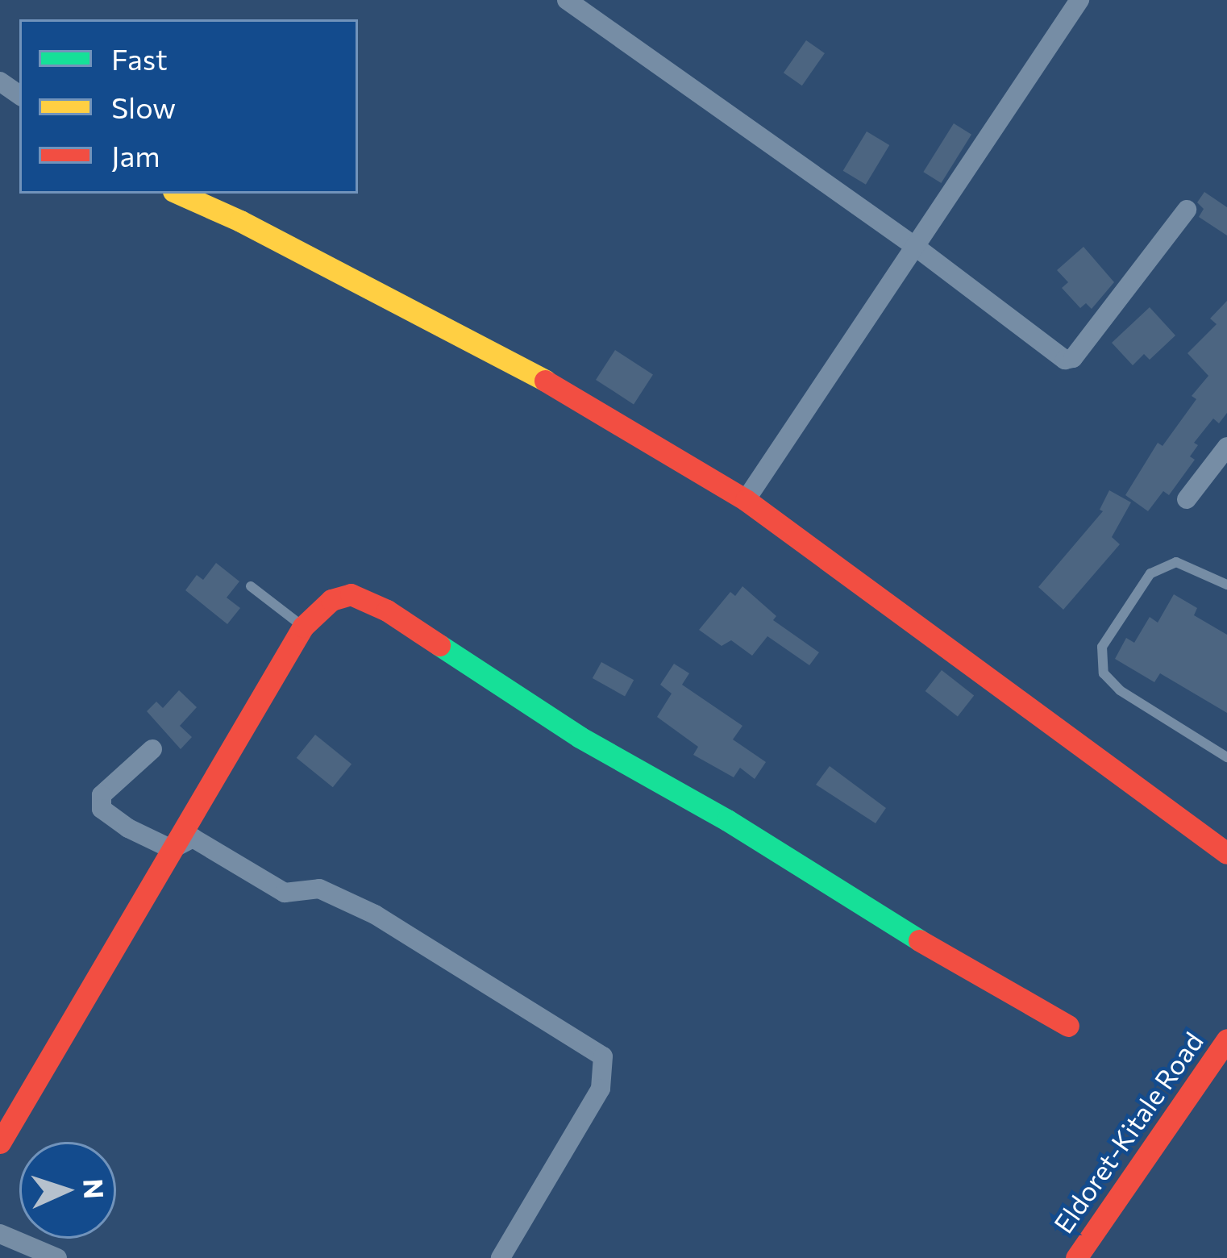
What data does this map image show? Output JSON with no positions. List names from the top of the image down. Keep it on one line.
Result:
{"streets":{"main road":["Eldoret-Kitale Road"]},"legend":["Fast","Slow","Jam"],"north":"right"}
